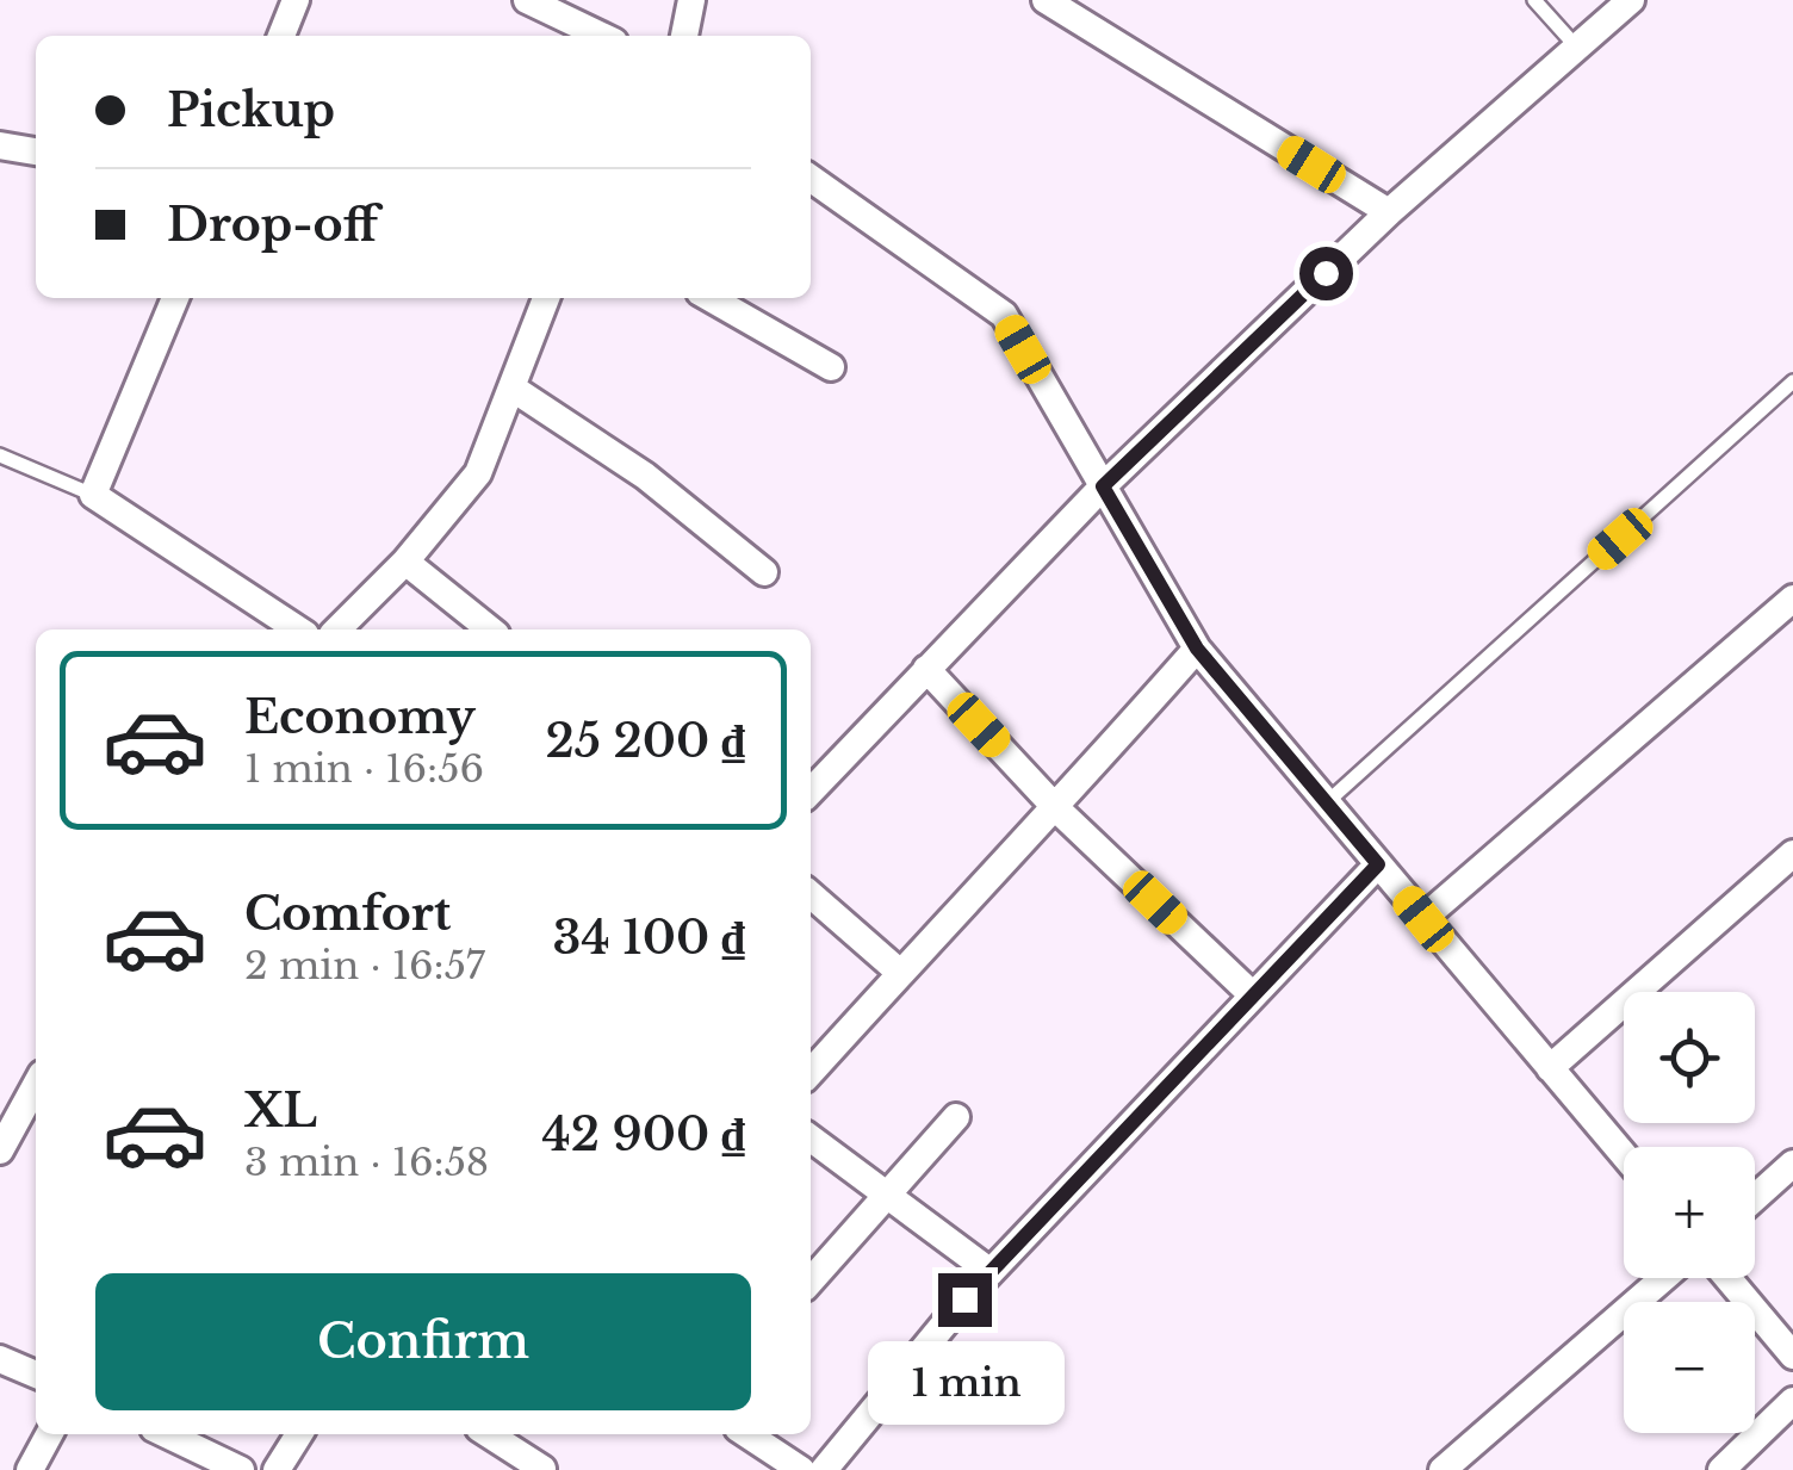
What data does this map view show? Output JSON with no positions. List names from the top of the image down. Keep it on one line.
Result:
{"page":{"banner":["Pickup","Drop-off"],"list":[{"name":"Economy","note":"1 min · 16:56","value":"25 200 ₫"},{"name":"Comfort","note":"2 min · 16:57","value":"34 100 ₫"},{"name":"XL","note":"3 min · 16:58","value":"42 900 ₫"}],"map_buttons":["+","−"],"buttons":"Confirm","bubble":"1 min"}}
